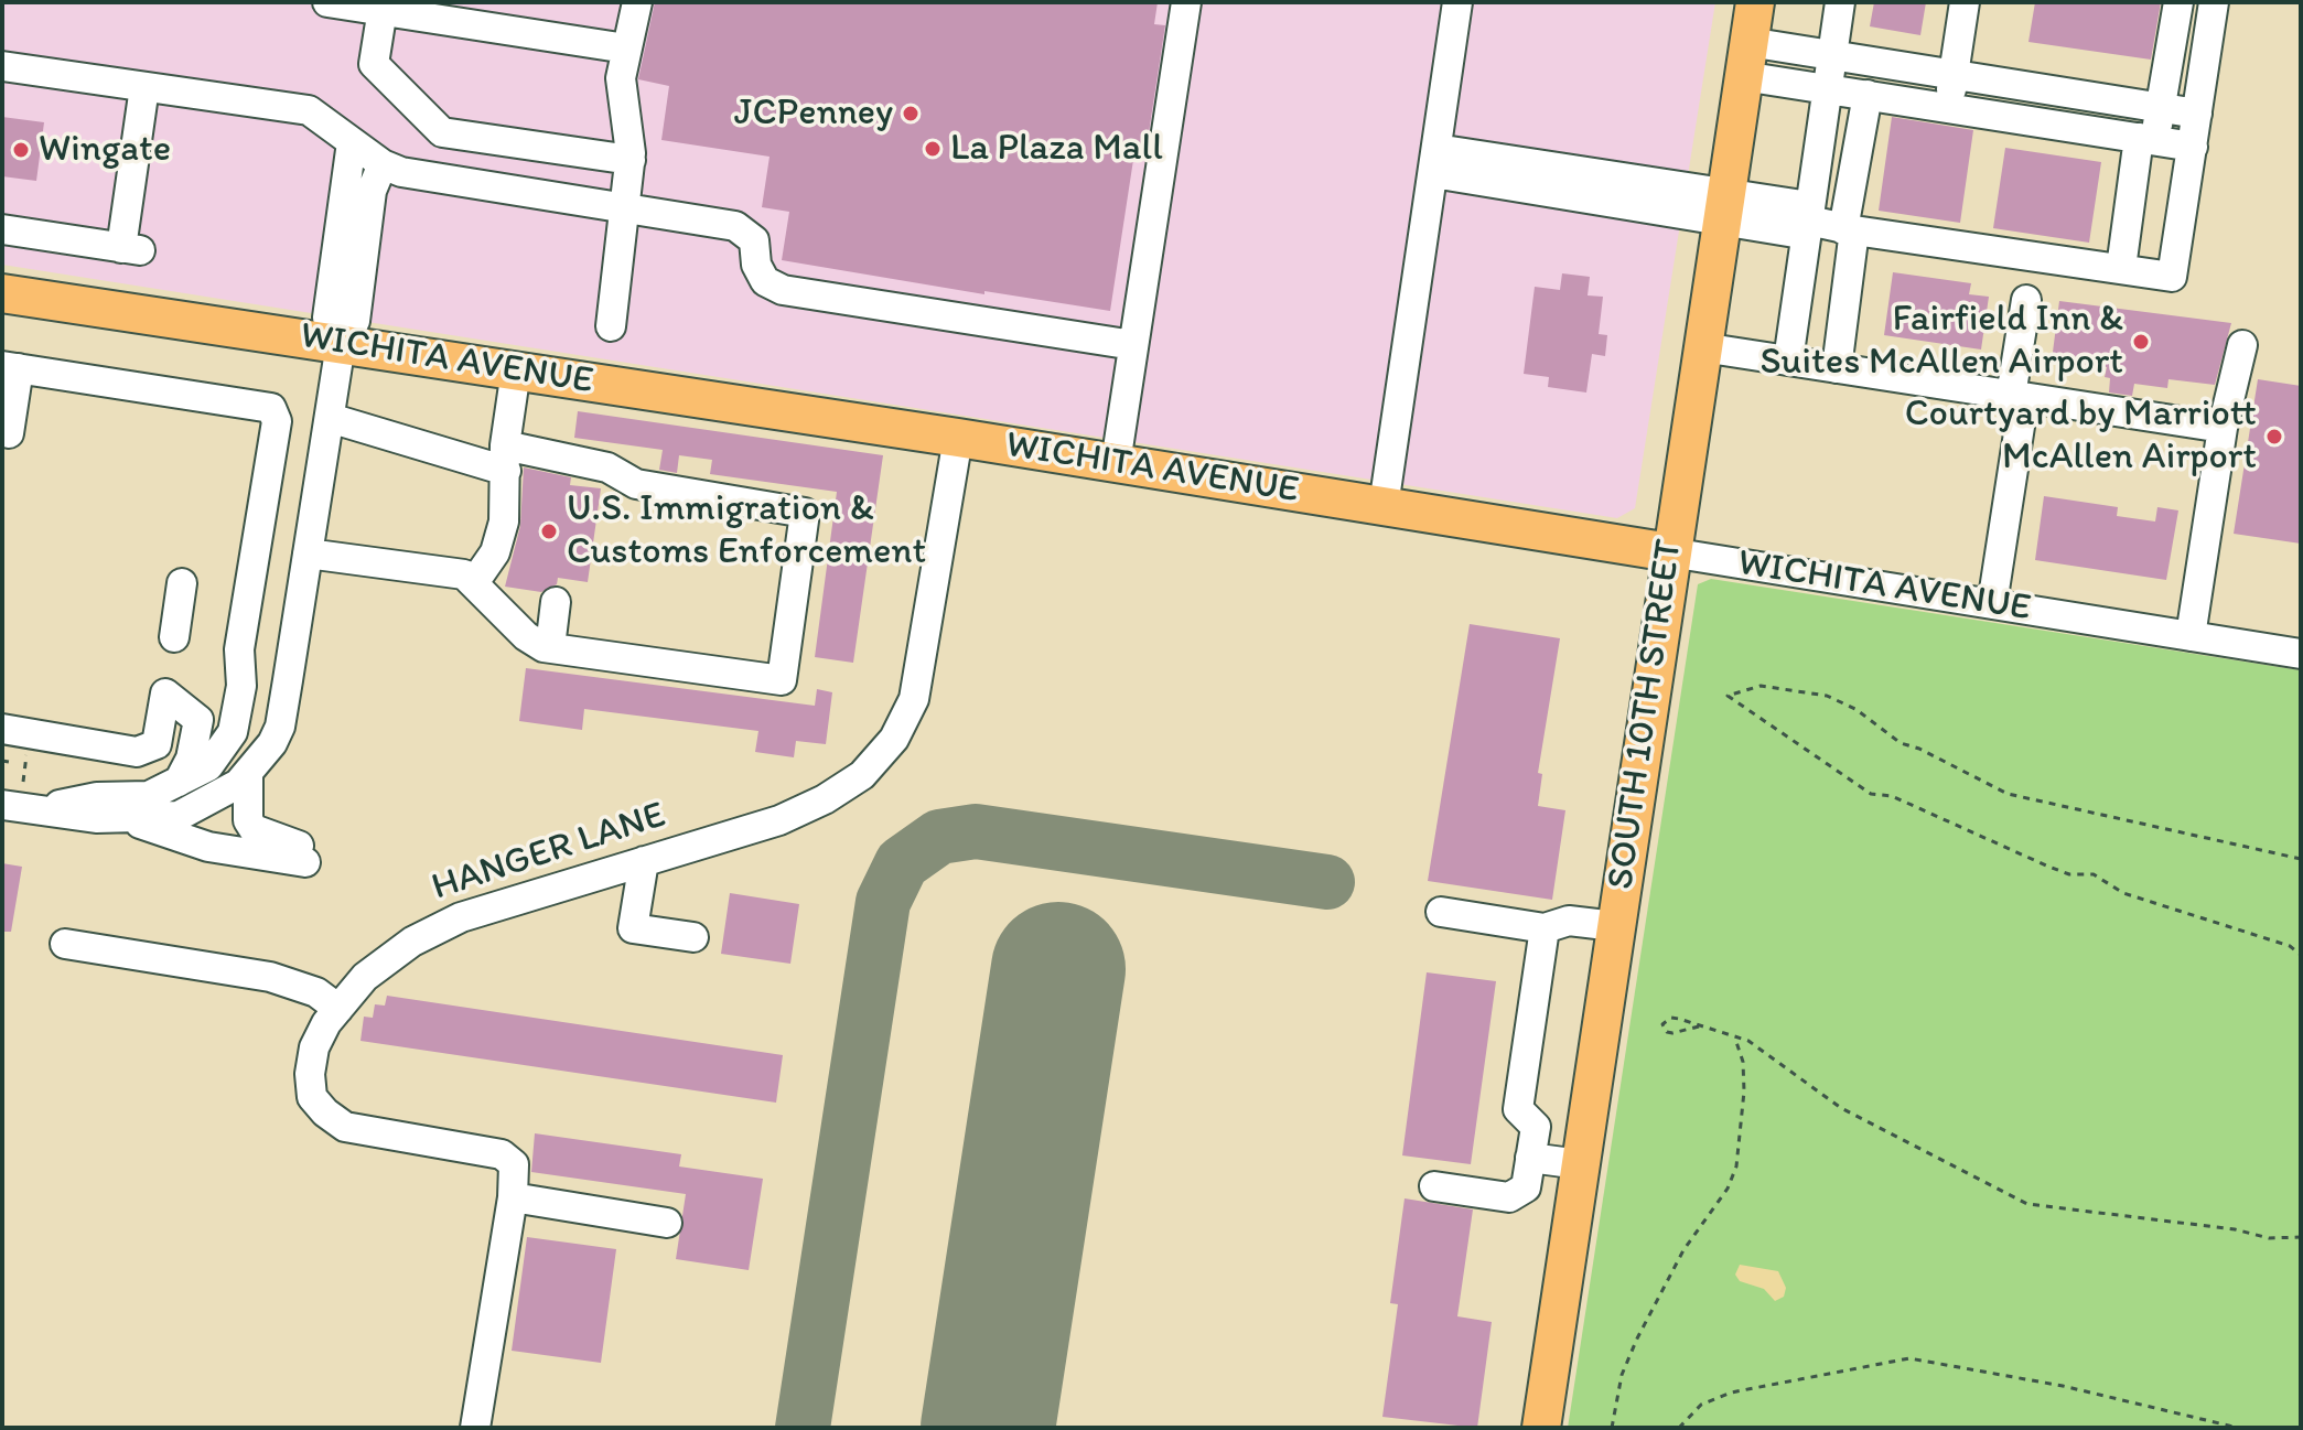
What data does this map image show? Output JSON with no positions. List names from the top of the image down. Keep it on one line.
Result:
{"streets":{"main road":["WICHITA AVENUE","SOUTH 10TH STREET"],"street":["HANGER LANE"]},"crossings":[["WICHITA AVENUE","SOUTH 10TH STREET"],["WICHITA AVENUE","HANGER LANE"]],"places":["JCPenney","La Plaza Mall","Wingate","Fairfield Inn & Suites McAllen Airport","Courtyard by Marriott McAllen Airport","U.S. Immigration & Customs Enforcement"]}
